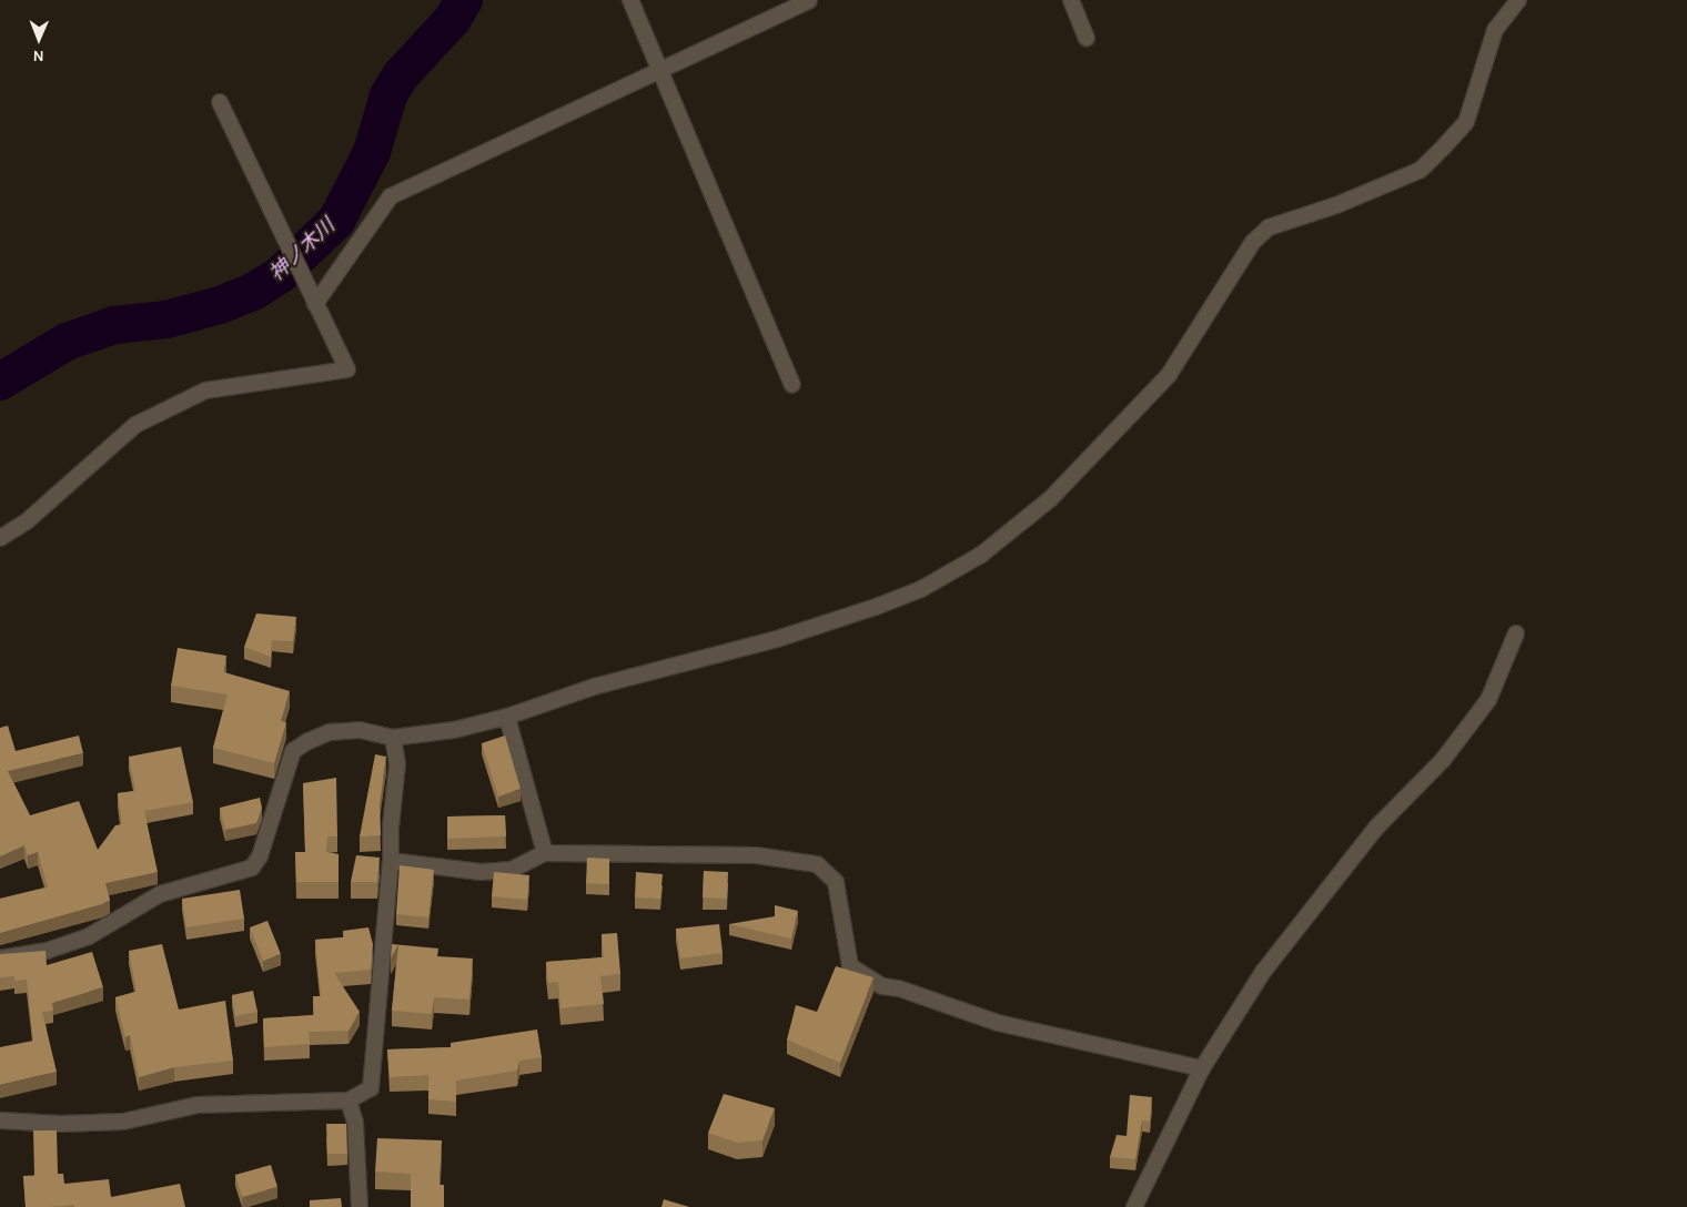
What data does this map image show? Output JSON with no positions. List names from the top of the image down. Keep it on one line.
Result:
{"water":["神ノ木川"],"north":"bottom"}
